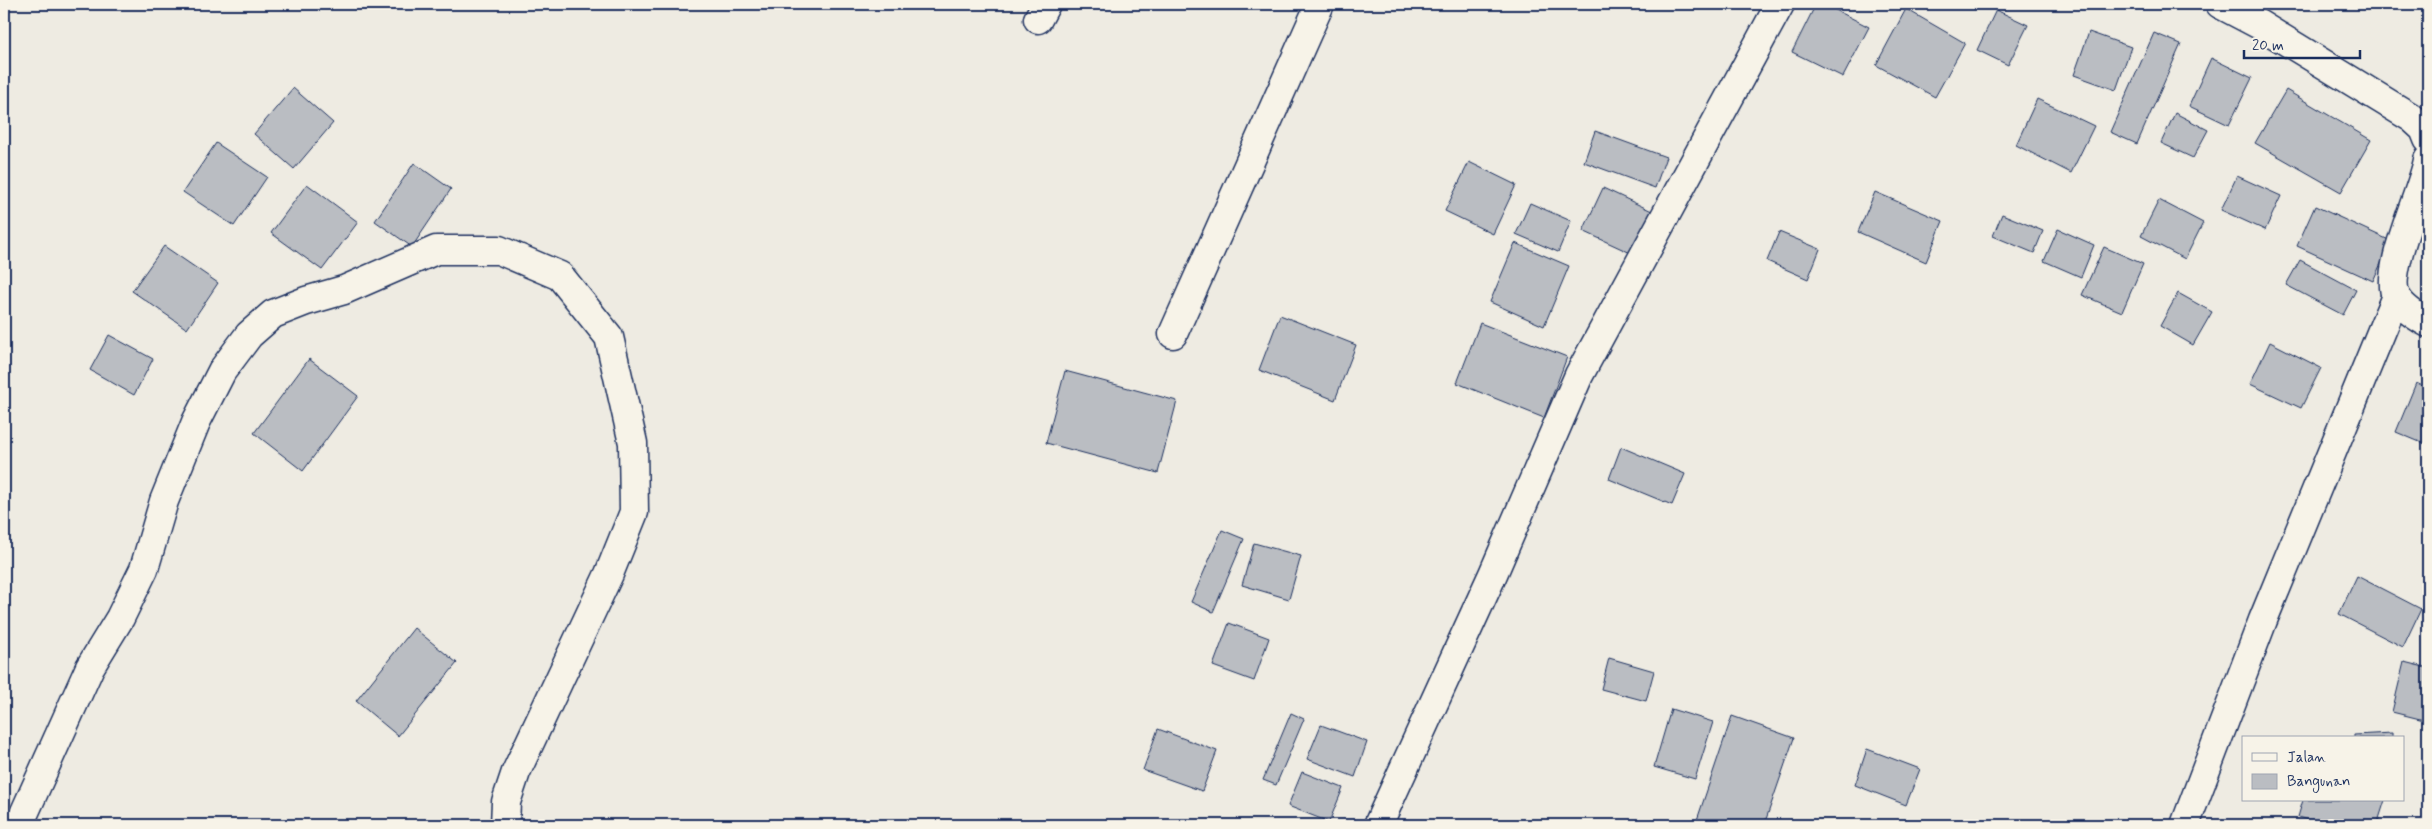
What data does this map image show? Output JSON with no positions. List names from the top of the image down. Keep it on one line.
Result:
{"legend":["Jalan","Bangunan"],"scale_bar":"20 m"}
